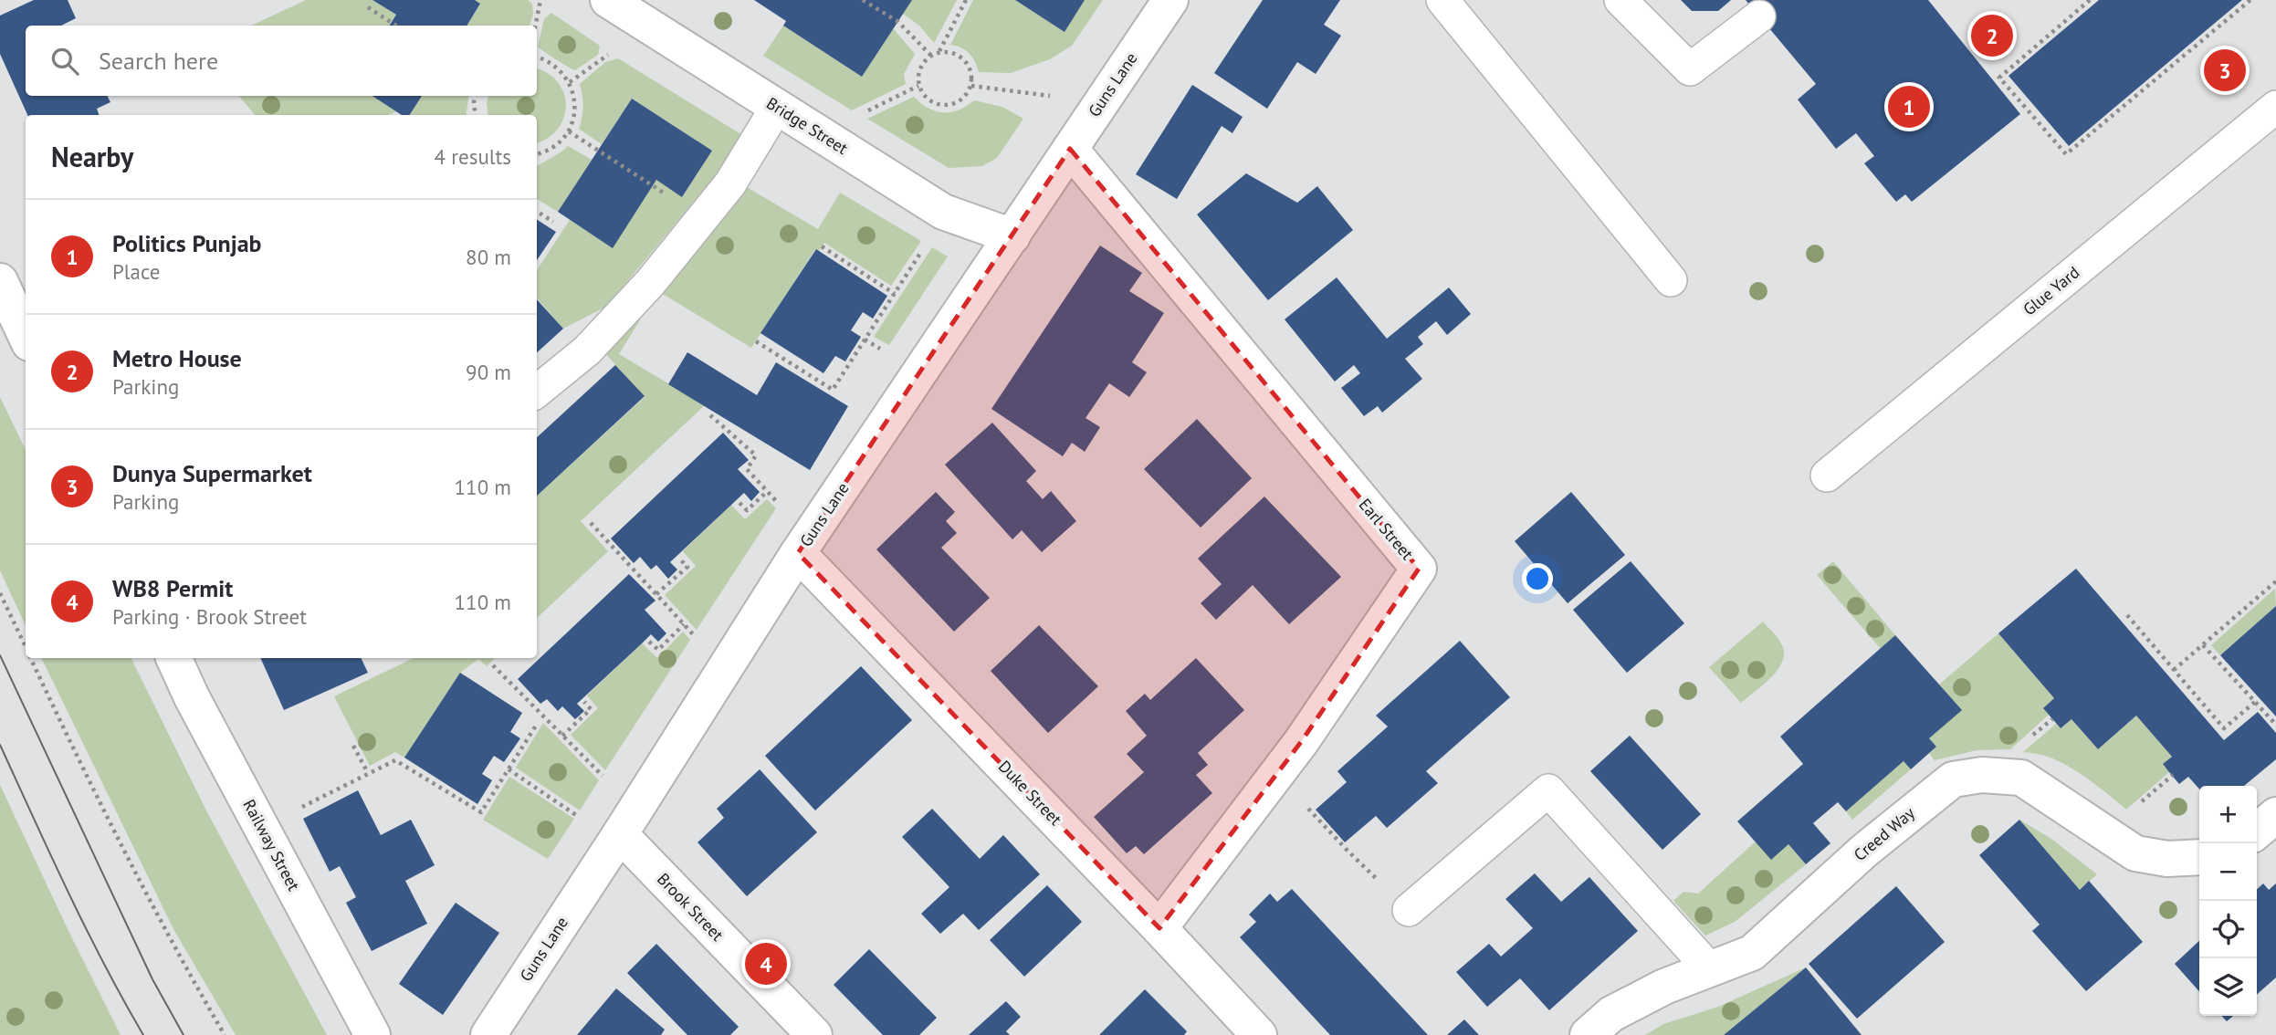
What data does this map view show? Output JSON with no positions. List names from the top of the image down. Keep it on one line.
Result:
{"streets":{"street":["Guns Lane","Bridge Street","Earl Street","Duke Street","Creed Way","Railway Street","Brook Street"],"lane":["Glue Yard"]},"crossings":[["Guns Lane","Bridge Street"],["Guns Lane","Earl Street"],["Guns Lane","Duke Street"],["Guns Lane","Brook Street"],["Earl Street","Duke Street"]],"page":{"pins":["2","3","1","4"],"search":"Search here","heading":["Nearby","4 results"],"list":[{"mark":"1","name":"Politics Punjab","note":"Place","value":"80 m"},{"mark":"2","name":"Metro House","note":"Parking","value":"90 m"},{"mark":"3","name":"Dunya Supermarket","note":"Parking","value":"110 m"},{"mark":"4","name":"WB8 Permit","note":"Parking · Brook Street","value":"110 m"}],"map_buttons":["+","−"]}}
